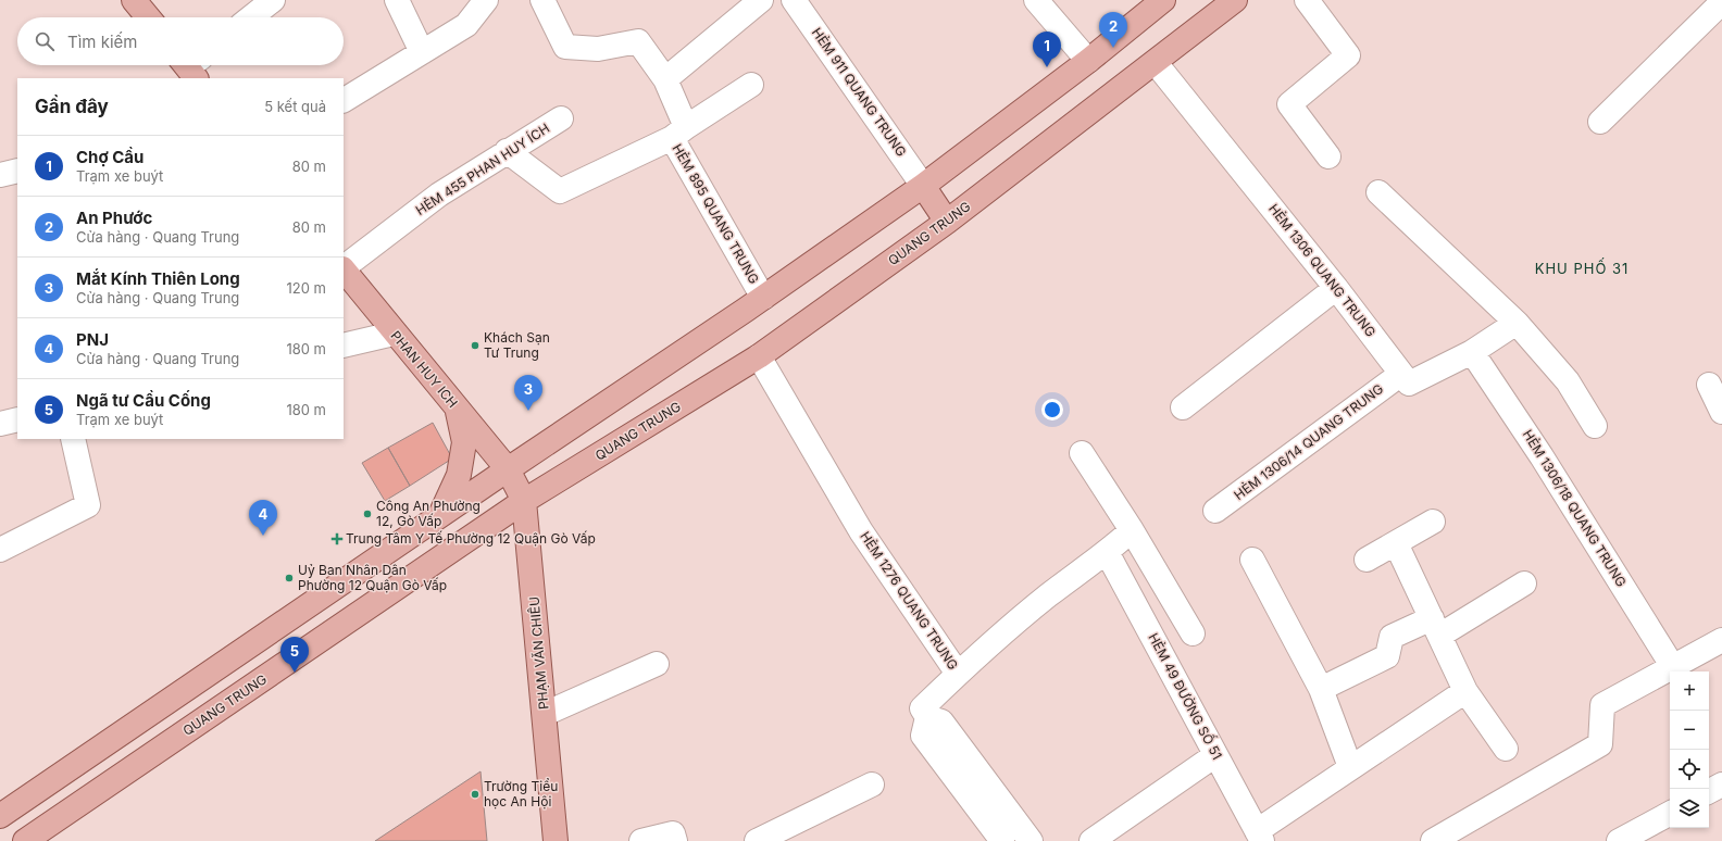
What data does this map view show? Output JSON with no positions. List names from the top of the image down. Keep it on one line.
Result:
{"streets":{"main road":["QUANG TRUNG","PHAN HUY ICH","PHẠM VĂN CHIÊU"],"street":["HẺM 911 QUANG TRUNG","HẺM 455 PHAN HUY ÍCH","HẺM 895 QUANG TRUNG","HẺM 1306 QUANG TRUNG","HẺM 1306/14 QUANG TRUNG","HẺM 1306/18 QUANG TRUNG","HẺM 1276 QUANG TRUNG","HẺM 49 ĐƯỜNG SỐ 51"]},"crossings":[["HẺM 455 PHAN HUY ÍCH","HẺM 895 QUANG TRUNG"],["QUANG TRUNG","HẺM 1306 QUANG TRUNG"],["QUANG TRUNG","HẺM 1276 QUANG TRUNG"],["QUANG TRUNG","PHẠM VĂN CHIÊU"],["HẺM 1306 QUANG TRUNG","HẺM 1306/14 QUANG TRUNG"],["PHAN HUY ICH","PHẠM VĂN CHIÊU"],["HẺM 1276 QUANG TRUNG","HẺM 49 ĐƯỜNG SỐ 51"]],"districts":["KHU PHỐ 31"],"places":{"other":["Khách Sạn Tư Trung","Công An Phường 12, Gò Vấp","Uỷ Ban Nhân Dân Phường 12 Quận Gò Vấp","Trường Tiểu học An Hội"],"health":["Trung Tâm Y Tế Phường 12 Quận Gò Vấp"]},"page":{"pins":["2","1","3","4","5"],"search":"Tìm kiếm","heading":["Gần đây","5 kết quả"],"list":[{"mark":"1","name":"Chợ Cầu","note":"Trạm xe buýt","value":"80 m"},{"mark":"2","name":"An Phước","note":"Cửa hàng · Quang Trung","value":"80 m"},{"mark":"3","name":"Mắt Kính Thiên Long","note":"Cửa hàng · Quang Trung","value":"120 m"},{"mark":"4","name":"PNJ","note":"Cửa hàng · Quang Trung","value":"180 m"},{"mark":"5","name":"Ngã tư Cầu Cống","note":"Trạm xe buýt","value":"180 m"}],"map_buttons":["+","−"]}}
